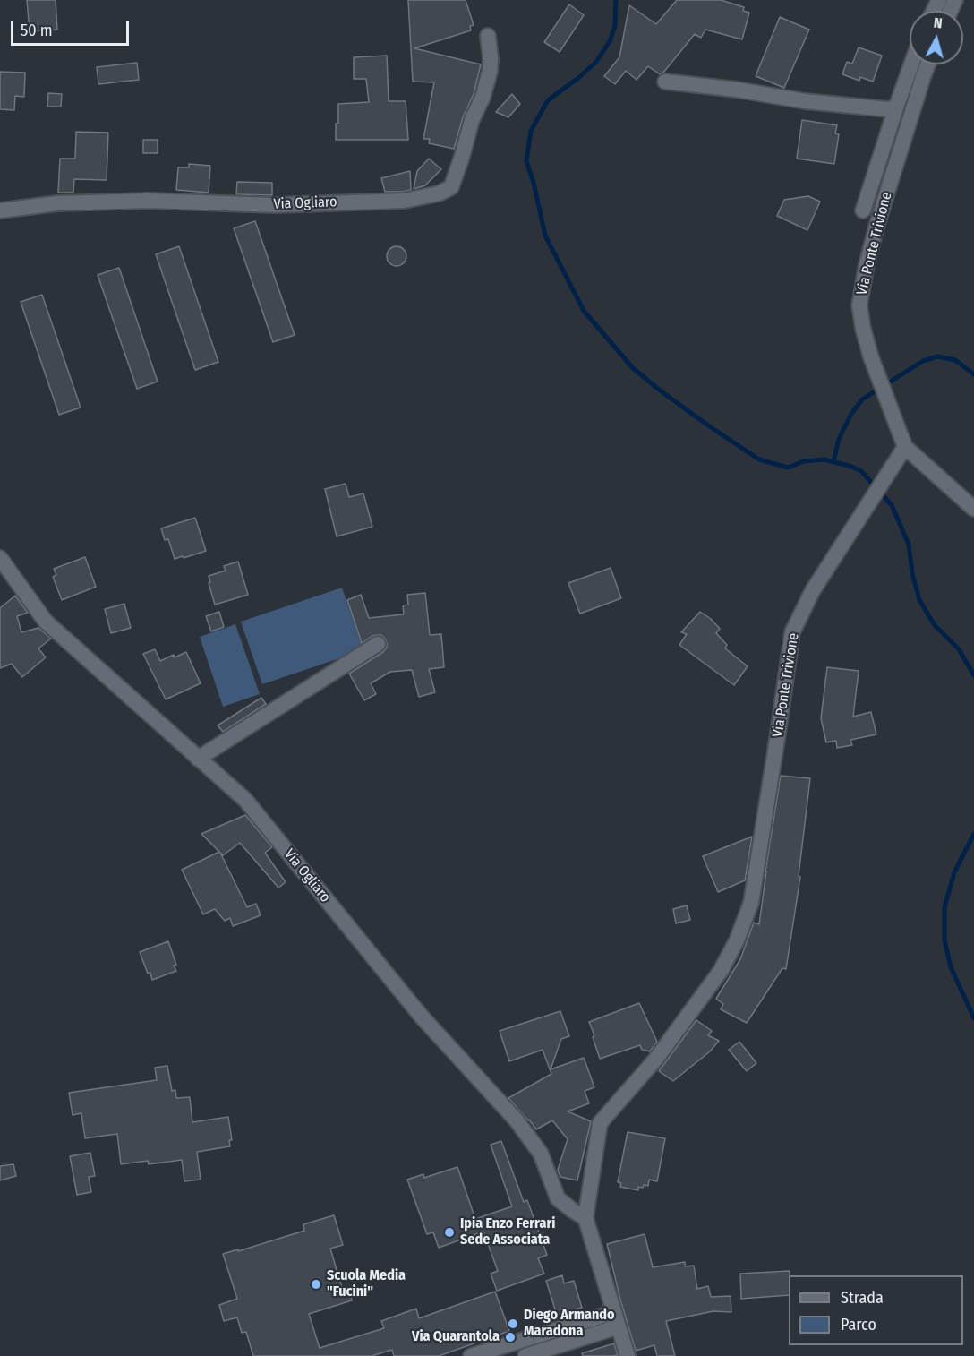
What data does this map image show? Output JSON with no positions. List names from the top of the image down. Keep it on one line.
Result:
{"streets":{"street":["Via Ogliaro","Via Ponte Trivione"]},"crossings":[["Via Ogliaro","Via Ponte Trivione"]],"places":["Ipia Enzo Ferrari Sede Associata","Scuola Media \"Fucini\"","Diego Armando Maradona","Via Quarantola"],"legend":["Strada","Parco"],"scale_bar":"50 m","north":"top"}
